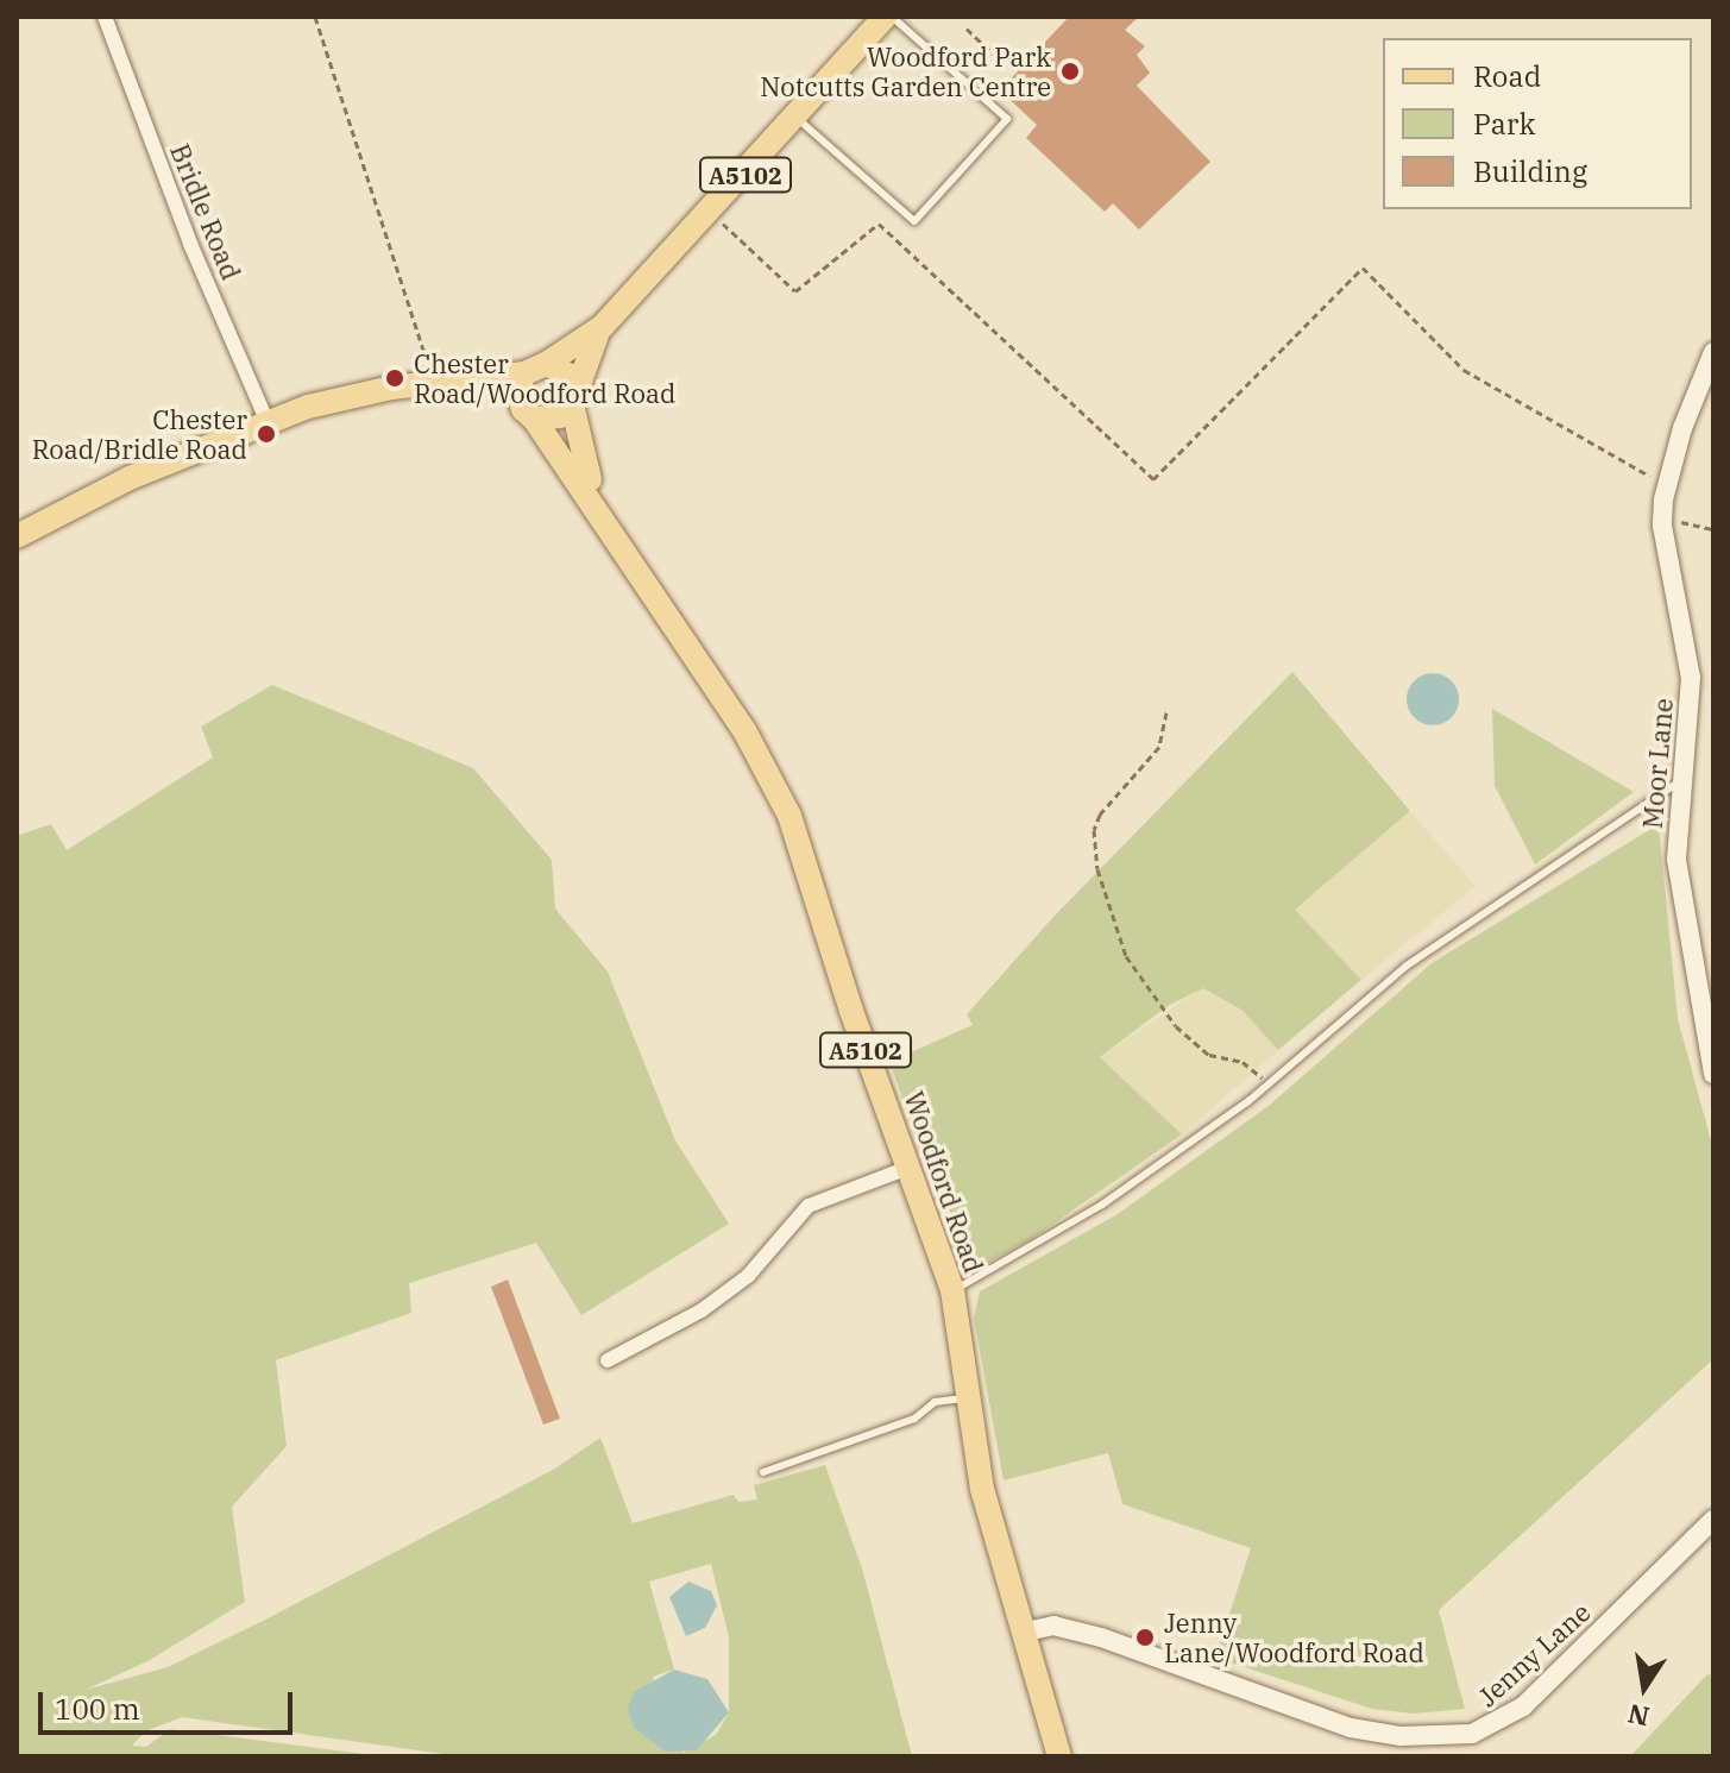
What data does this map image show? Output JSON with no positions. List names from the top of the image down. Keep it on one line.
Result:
{"streets":{"main road":["A5102","Woodford Road"],"street":["Bridle Road","Moor Lane","Jenny Lane"]},"crossings":[["A5102","Woodford Road"],["Woodford Road","Jenny Lane"]],"places":["Woodford Park Notcutts Garden Centre","Chester Road/Woodford Road","Chester Road/Bridle Road","Jenny Lane/Woodford Road"],"legend":["Road","Park","Building"],"scale_bar":"100 m","north":"bottom"}
